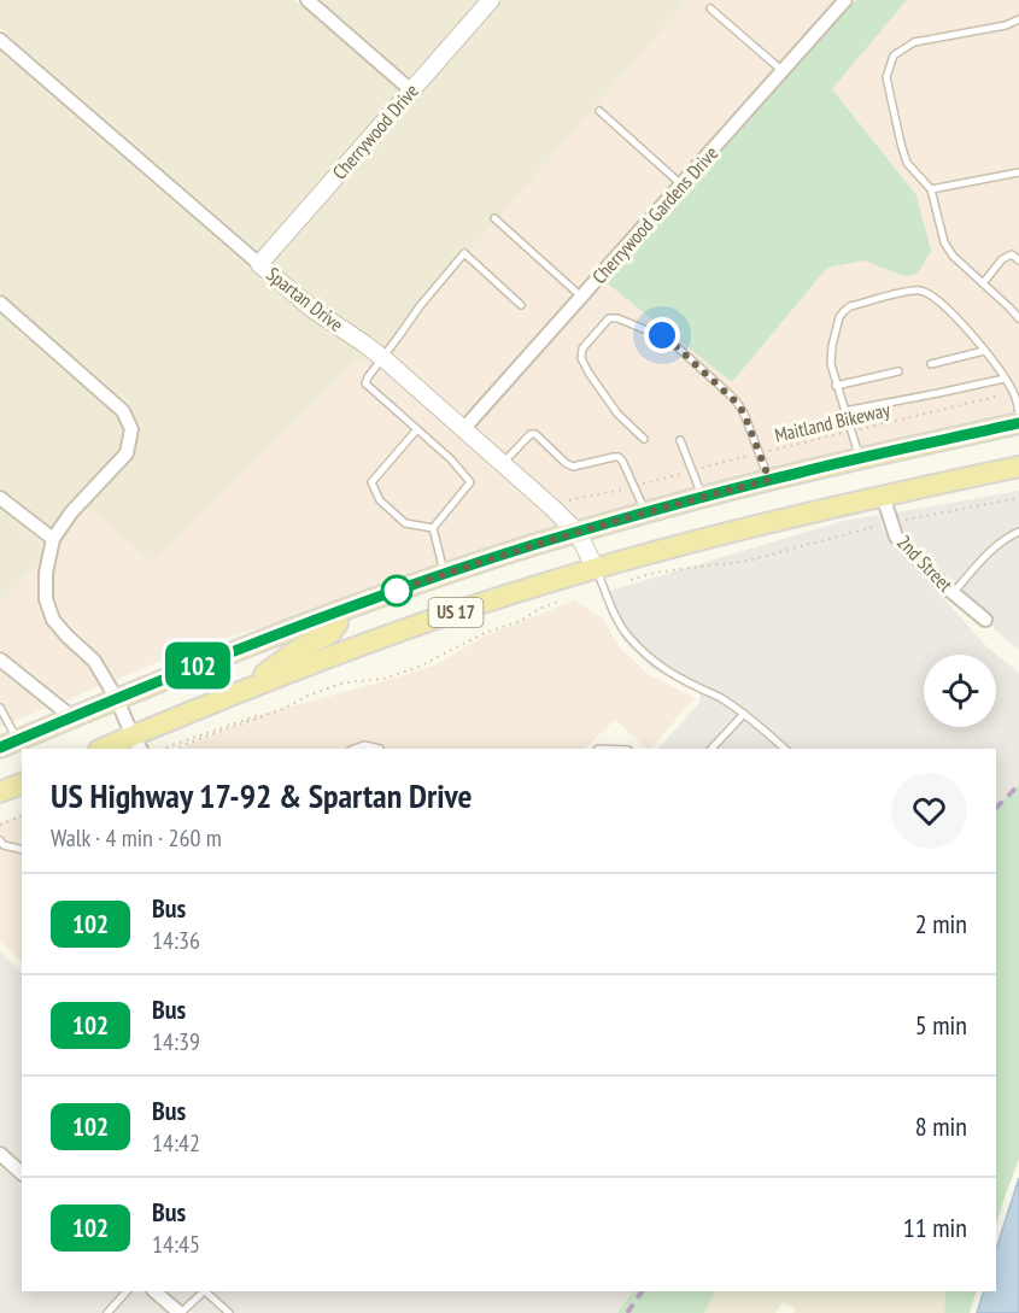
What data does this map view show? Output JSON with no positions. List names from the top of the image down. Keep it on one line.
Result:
{"streets":{"main road":["US 17"],"street":["Cherrywood Drive","Cherrywood Gardens Drive","Spartan Drive","2nd Street"],"path":["Maitland Bikeway"]},"crossings":[["Cherrywood Drive","Spartan Drive"],["Cherrywood Gardens Drive","Spartan Drive"],["Spartan Drive","US 17"],["2nd Street","US 17"]],"lines":["bus line 102"],"page":{"on_map":"102","heading":["US Highway 17-92 & Spartan Drive","Walk · 4 min · 260 m"],"list":[{"mark":"102","name":"Bus","note":"14:36","value":"2 min"},{"mark":"102","name":"Bus","note":"14:39","value":"5 min"},{"mark":"102","name":"Bus","note":"14:42","value":"8 min"},{"mark":"102","name":"Bus","note":"14:45","value":"11 min"}]}}
